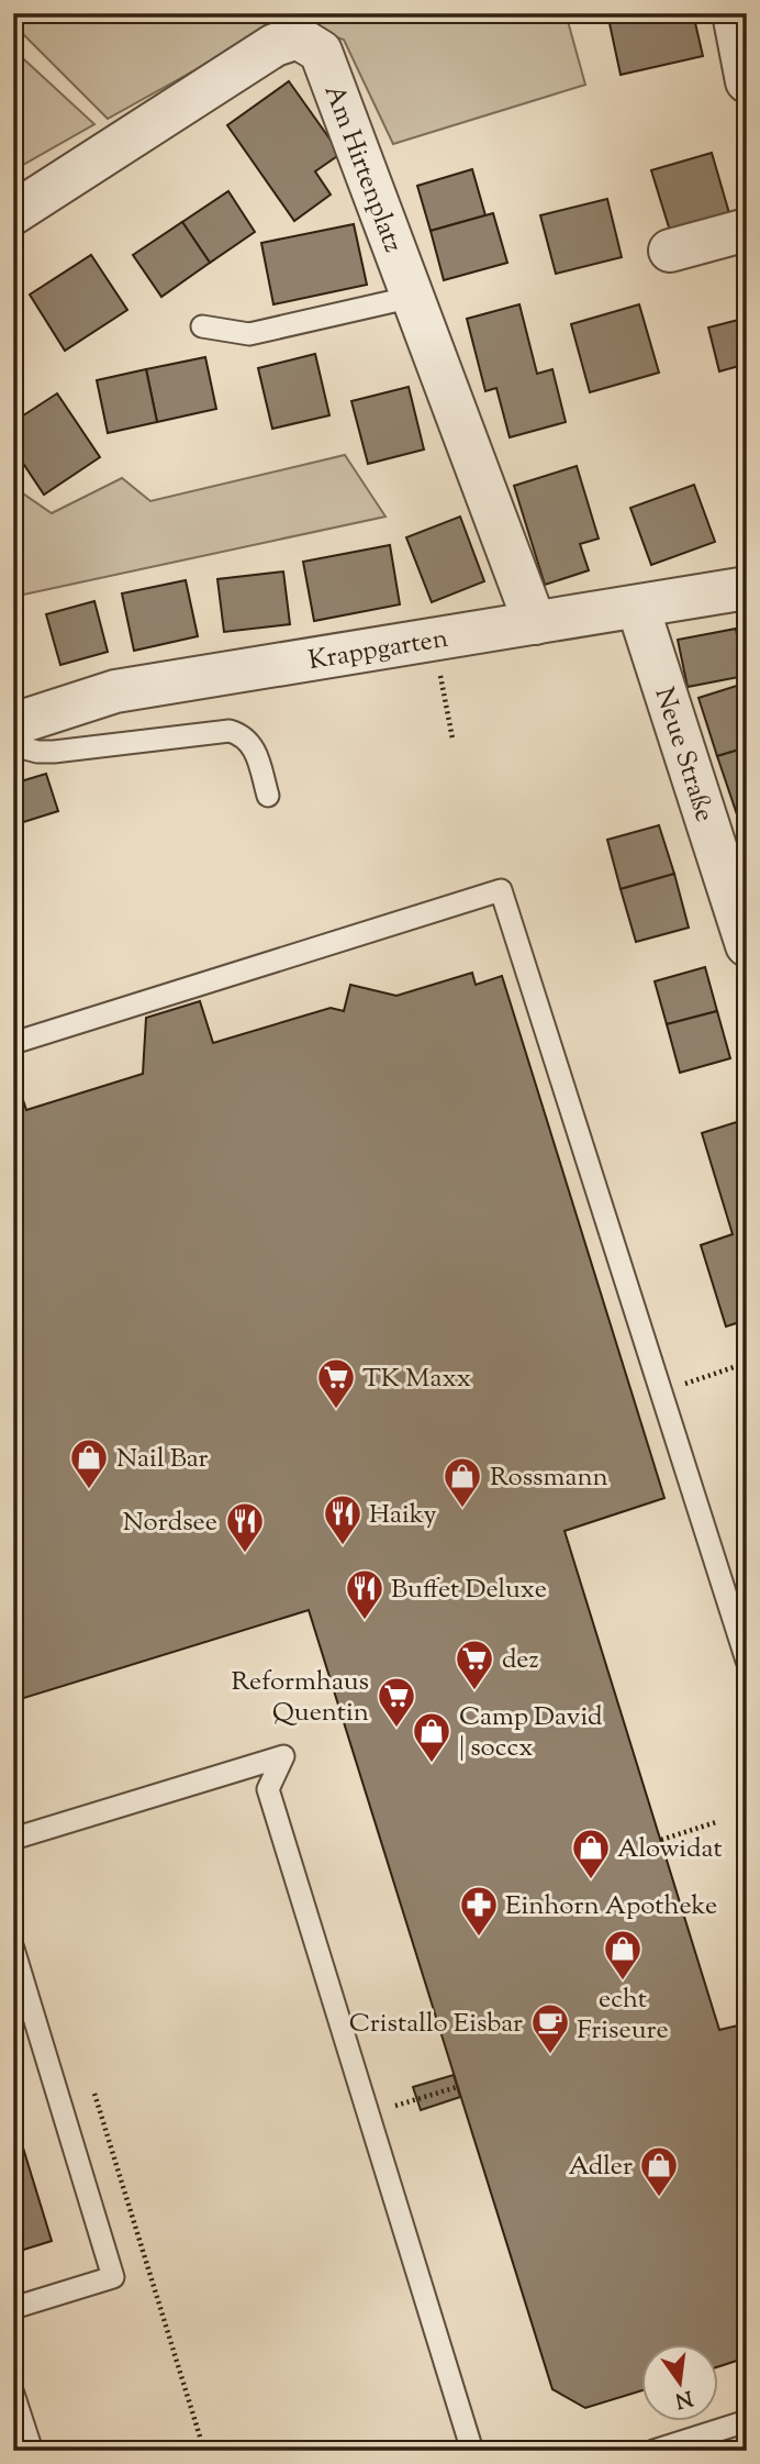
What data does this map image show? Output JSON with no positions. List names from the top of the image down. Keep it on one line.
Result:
{"streets":{"street":["Am Hirtenplatz","Krappgarten","Neue Straße"]},"crossings":[["Am Hirtenplatz","Krappgarten"],["Krappgarten","Neue Straße"]],"places":{"supermarket":["TK Maxx","dez","Reformhaus Quentin"],"shop":["Nail Bar","Rossmann","Camp David | soccx","Alowidat","echt Friseure","Adler"],"restaurant":["Haiky","Nordsee","Buffet Deluxe"],"pharmacy":["Einhorn Apotheke"],"cafe":["Cristallo Eisbar"]},"north":"bottom"}
